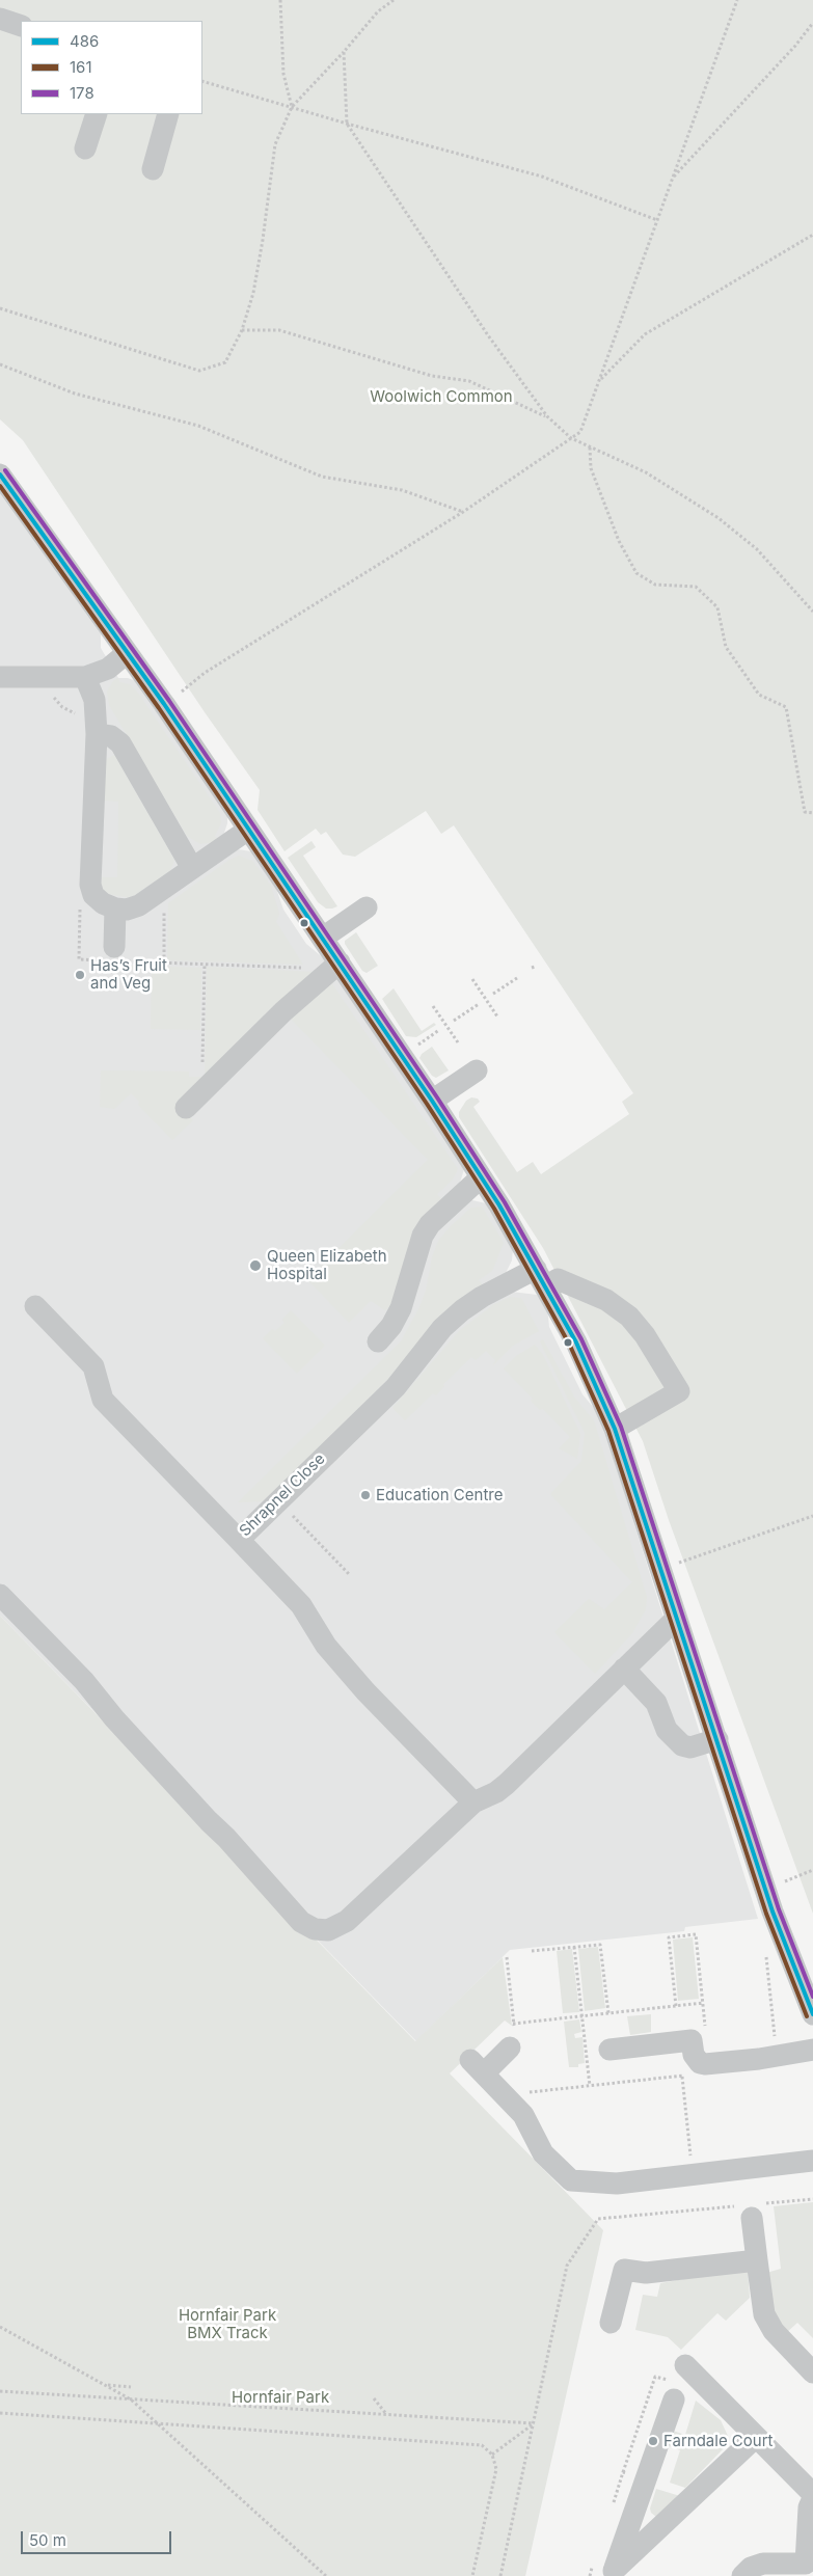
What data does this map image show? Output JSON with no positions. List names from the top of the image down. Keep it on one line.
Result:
{"streets":{"street":["Shrapnel Close"]},"parks":["Woolwich Common","Hornfair Park BMX Track","Hornfair Park"],"places":["Has’s Fruit and Veg","Queen Elizabeth Hospital","Education Centre","Farndale Court"],"lines":["transit line 178","transit line 486","transit line 161"],"legend":["486","161","178"],"scale_bar":"50 m"}
